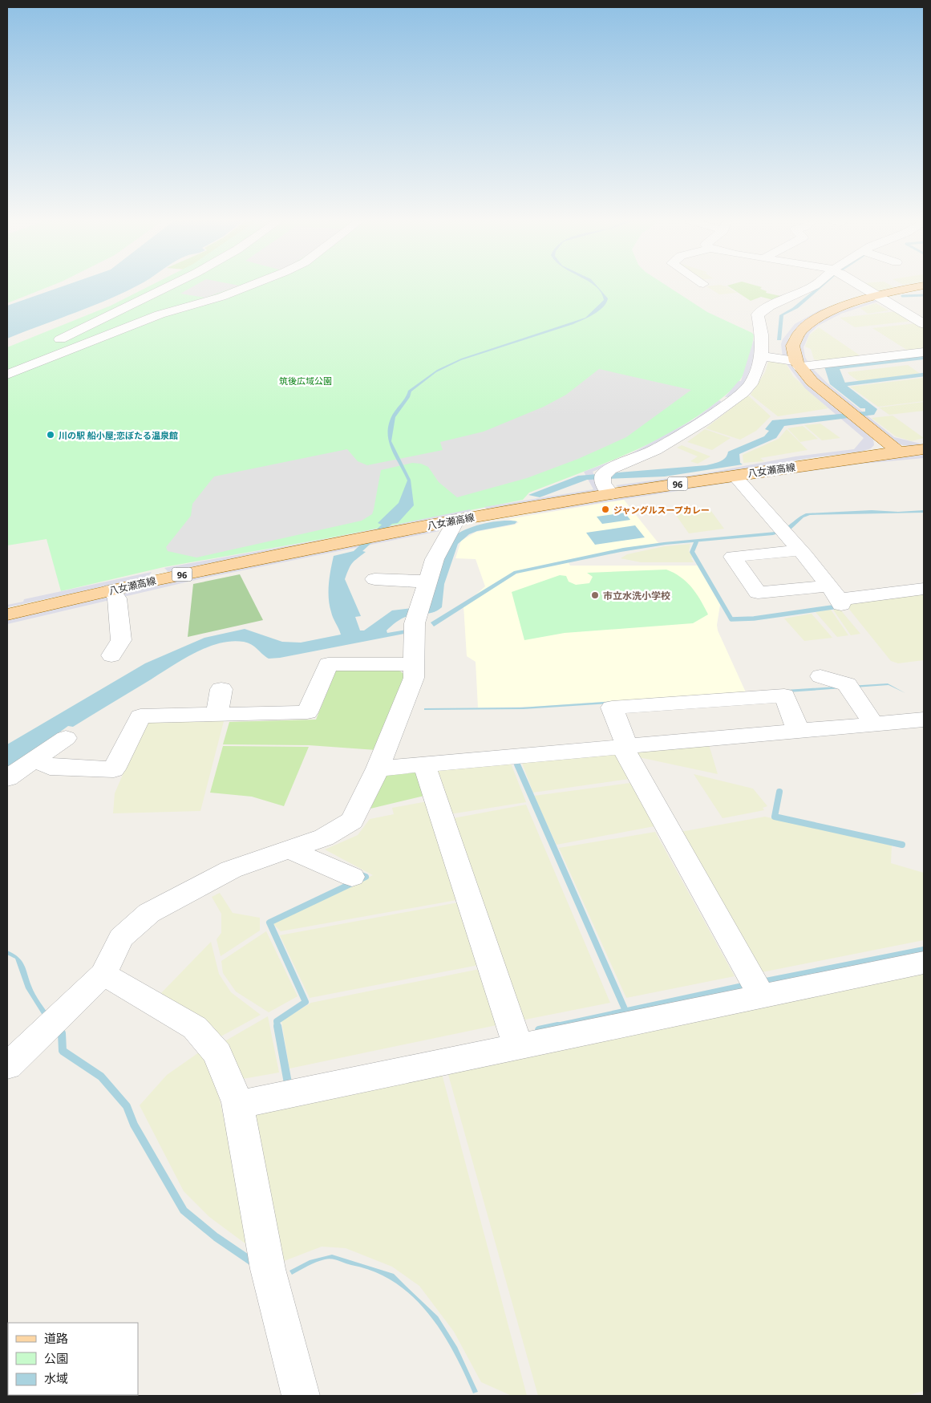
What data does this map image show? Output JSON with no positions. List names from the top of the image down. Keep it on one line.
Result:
{"streets":{"main road":["八女瀬高線","96"]},"parks":["筑後広域公園"],"places":["川の駅 船小屋;恋ぼたる温泉館","ジャングルスープカレー","市立水洗小学校"],"legend":["道路","公園","水域"]}
